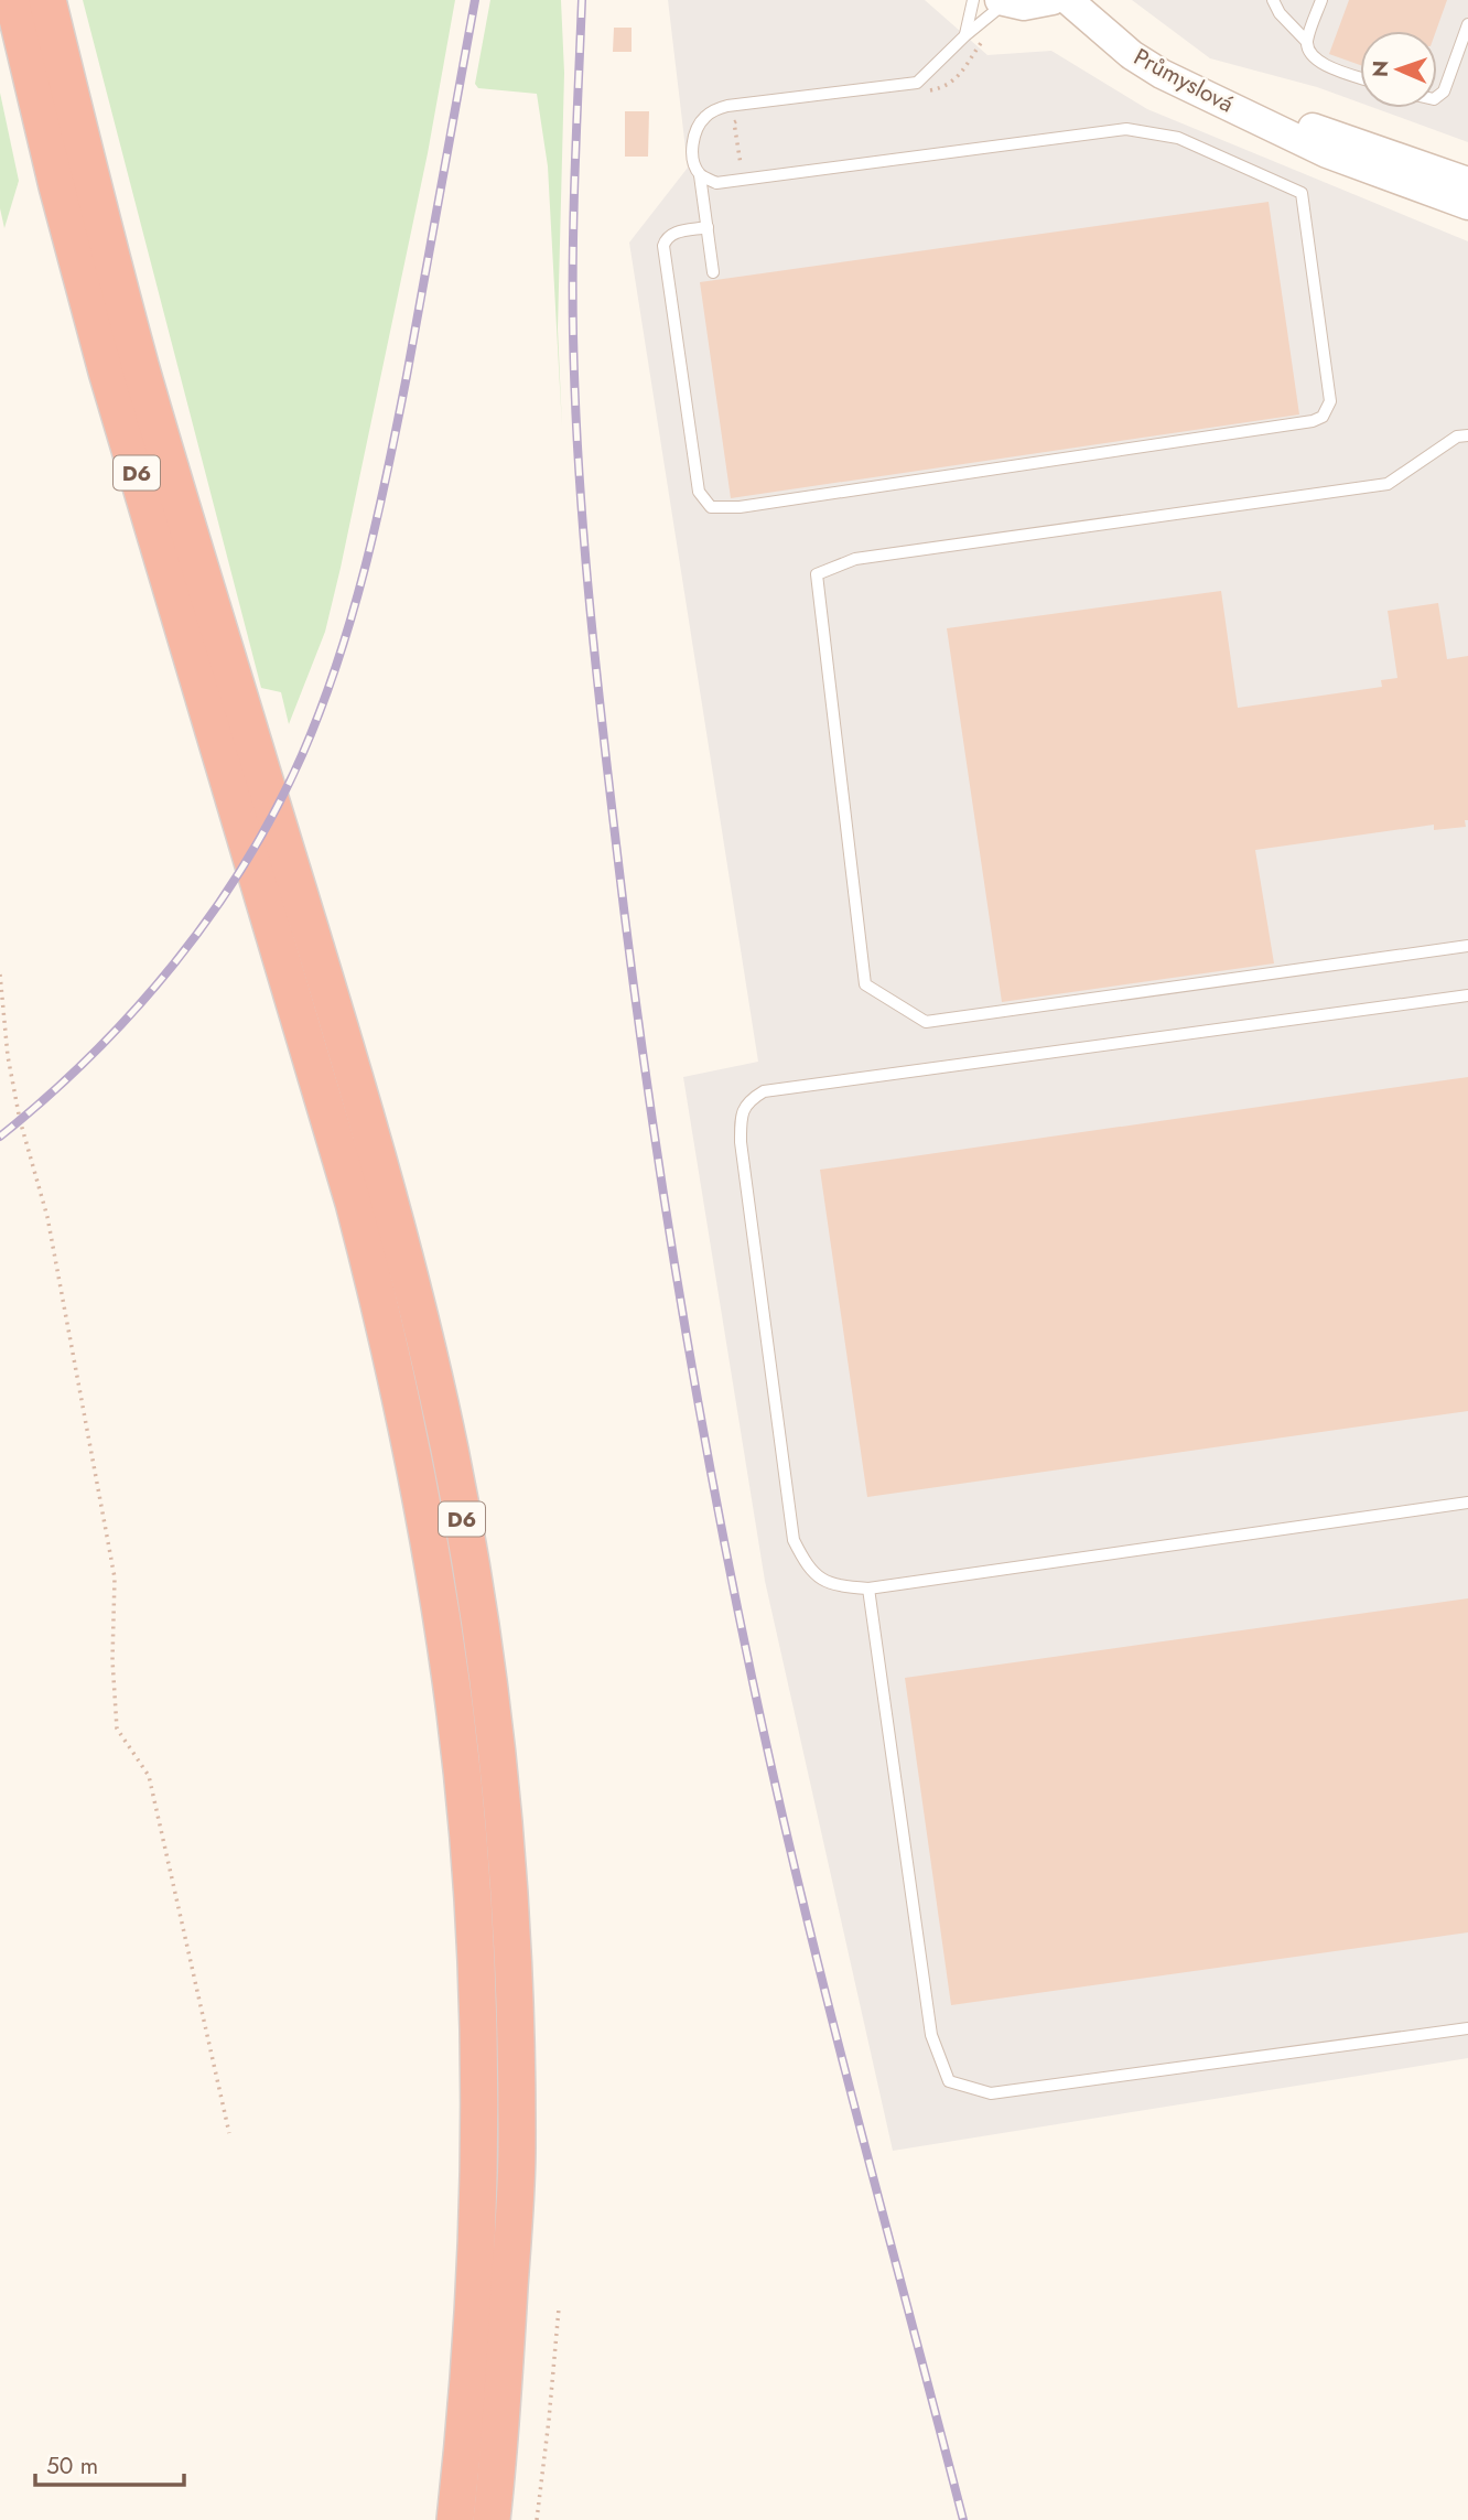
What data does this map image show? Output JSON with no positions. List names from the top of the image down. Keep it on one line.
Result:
{"streets":{"highway":["D6"],"main road":["Průmyslová"]},"scale_bar":"50 m","north":"left"}
